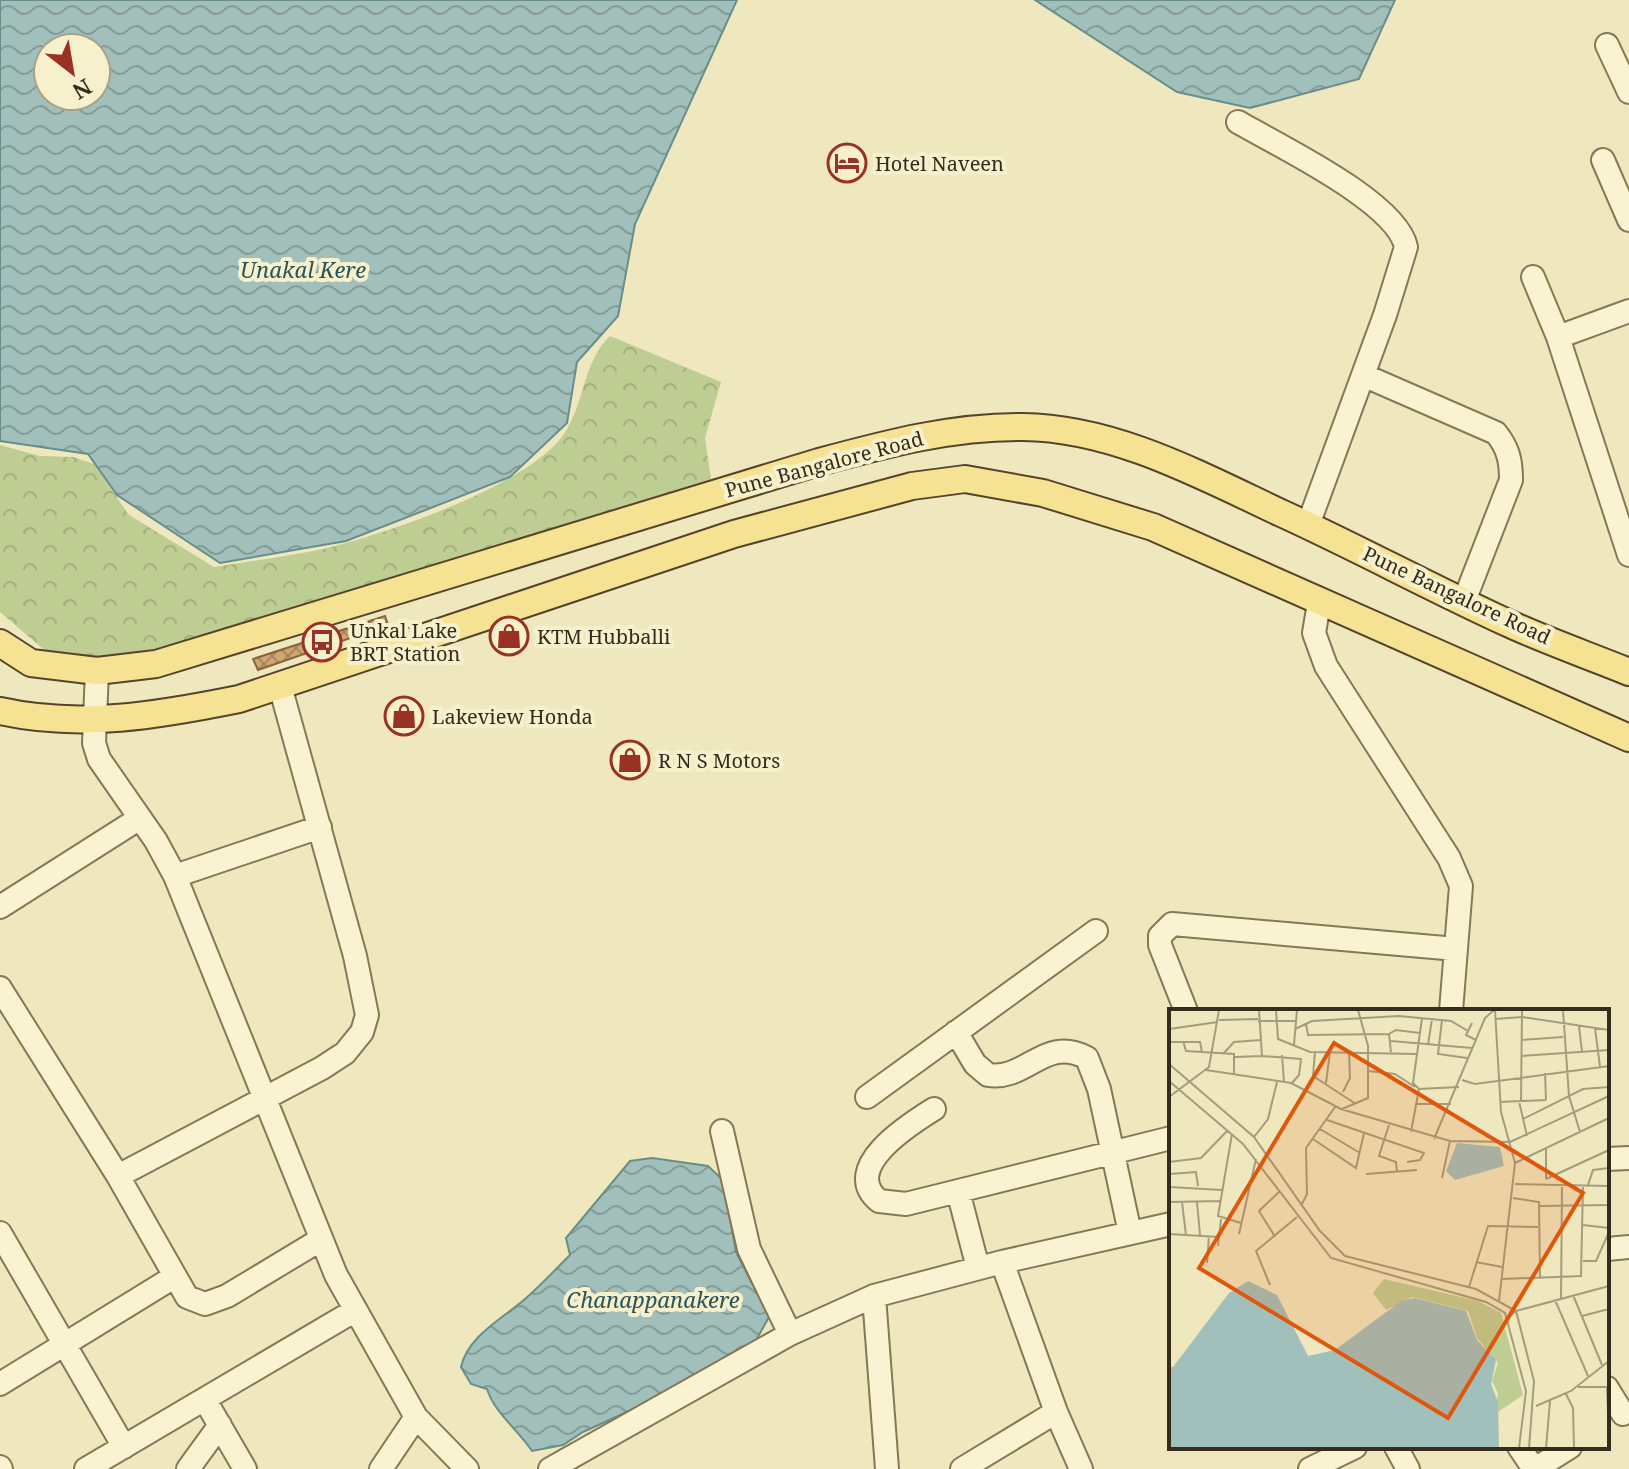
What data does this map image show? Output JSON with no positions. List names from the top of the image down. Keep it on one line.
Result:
{"streets":{"main road":["Pune Bangalore Road"]},"water":["Unakal Kere","Chanappanakere"],"places":{"hotel":["Hotel Naveen"],"shop":["KTM Hubballi","Lakeview Honda","R N S Motors"],"bus stop":["Unkal Lake BRT Station"]},"north":"bottom right"}
